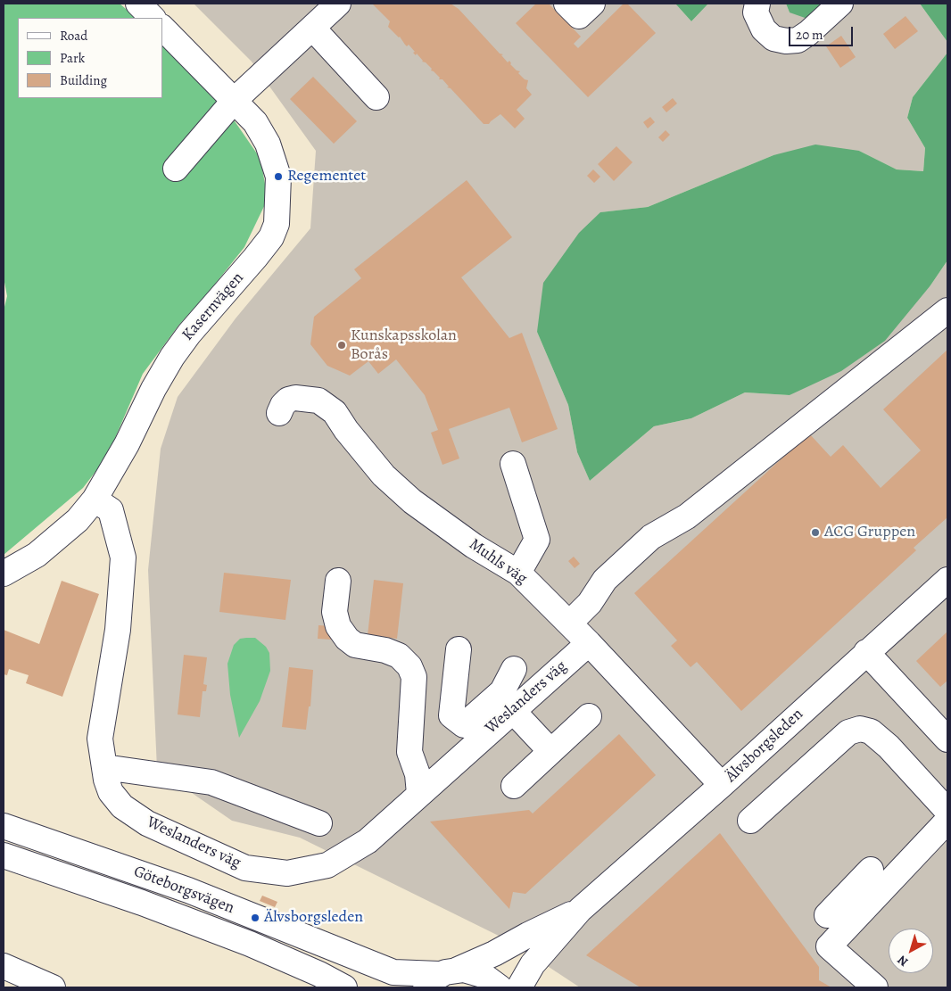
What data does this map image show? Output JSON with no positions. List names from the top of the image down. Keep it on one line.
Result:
{"streets":{"main road":["Kasernvägen","Muhls väg","Weslanders väg","Älvsborgsleden","Göteborgsvägen"]},"crossings":[["Kasernvägen","Weslanders väg"],["Muhls väg","Weslanders väg"],["Muhls väg","Älvsborgsleden"],["Älvsborgsleden","Göteborgsvägen"]],"places":["Regementet","Kunskapsskolan Borås","ACG Gruppen","Älvsborgsleden"],"legend":["Road","Park","Building"],"scale_bar":"20 m","north":"bottom left"}
